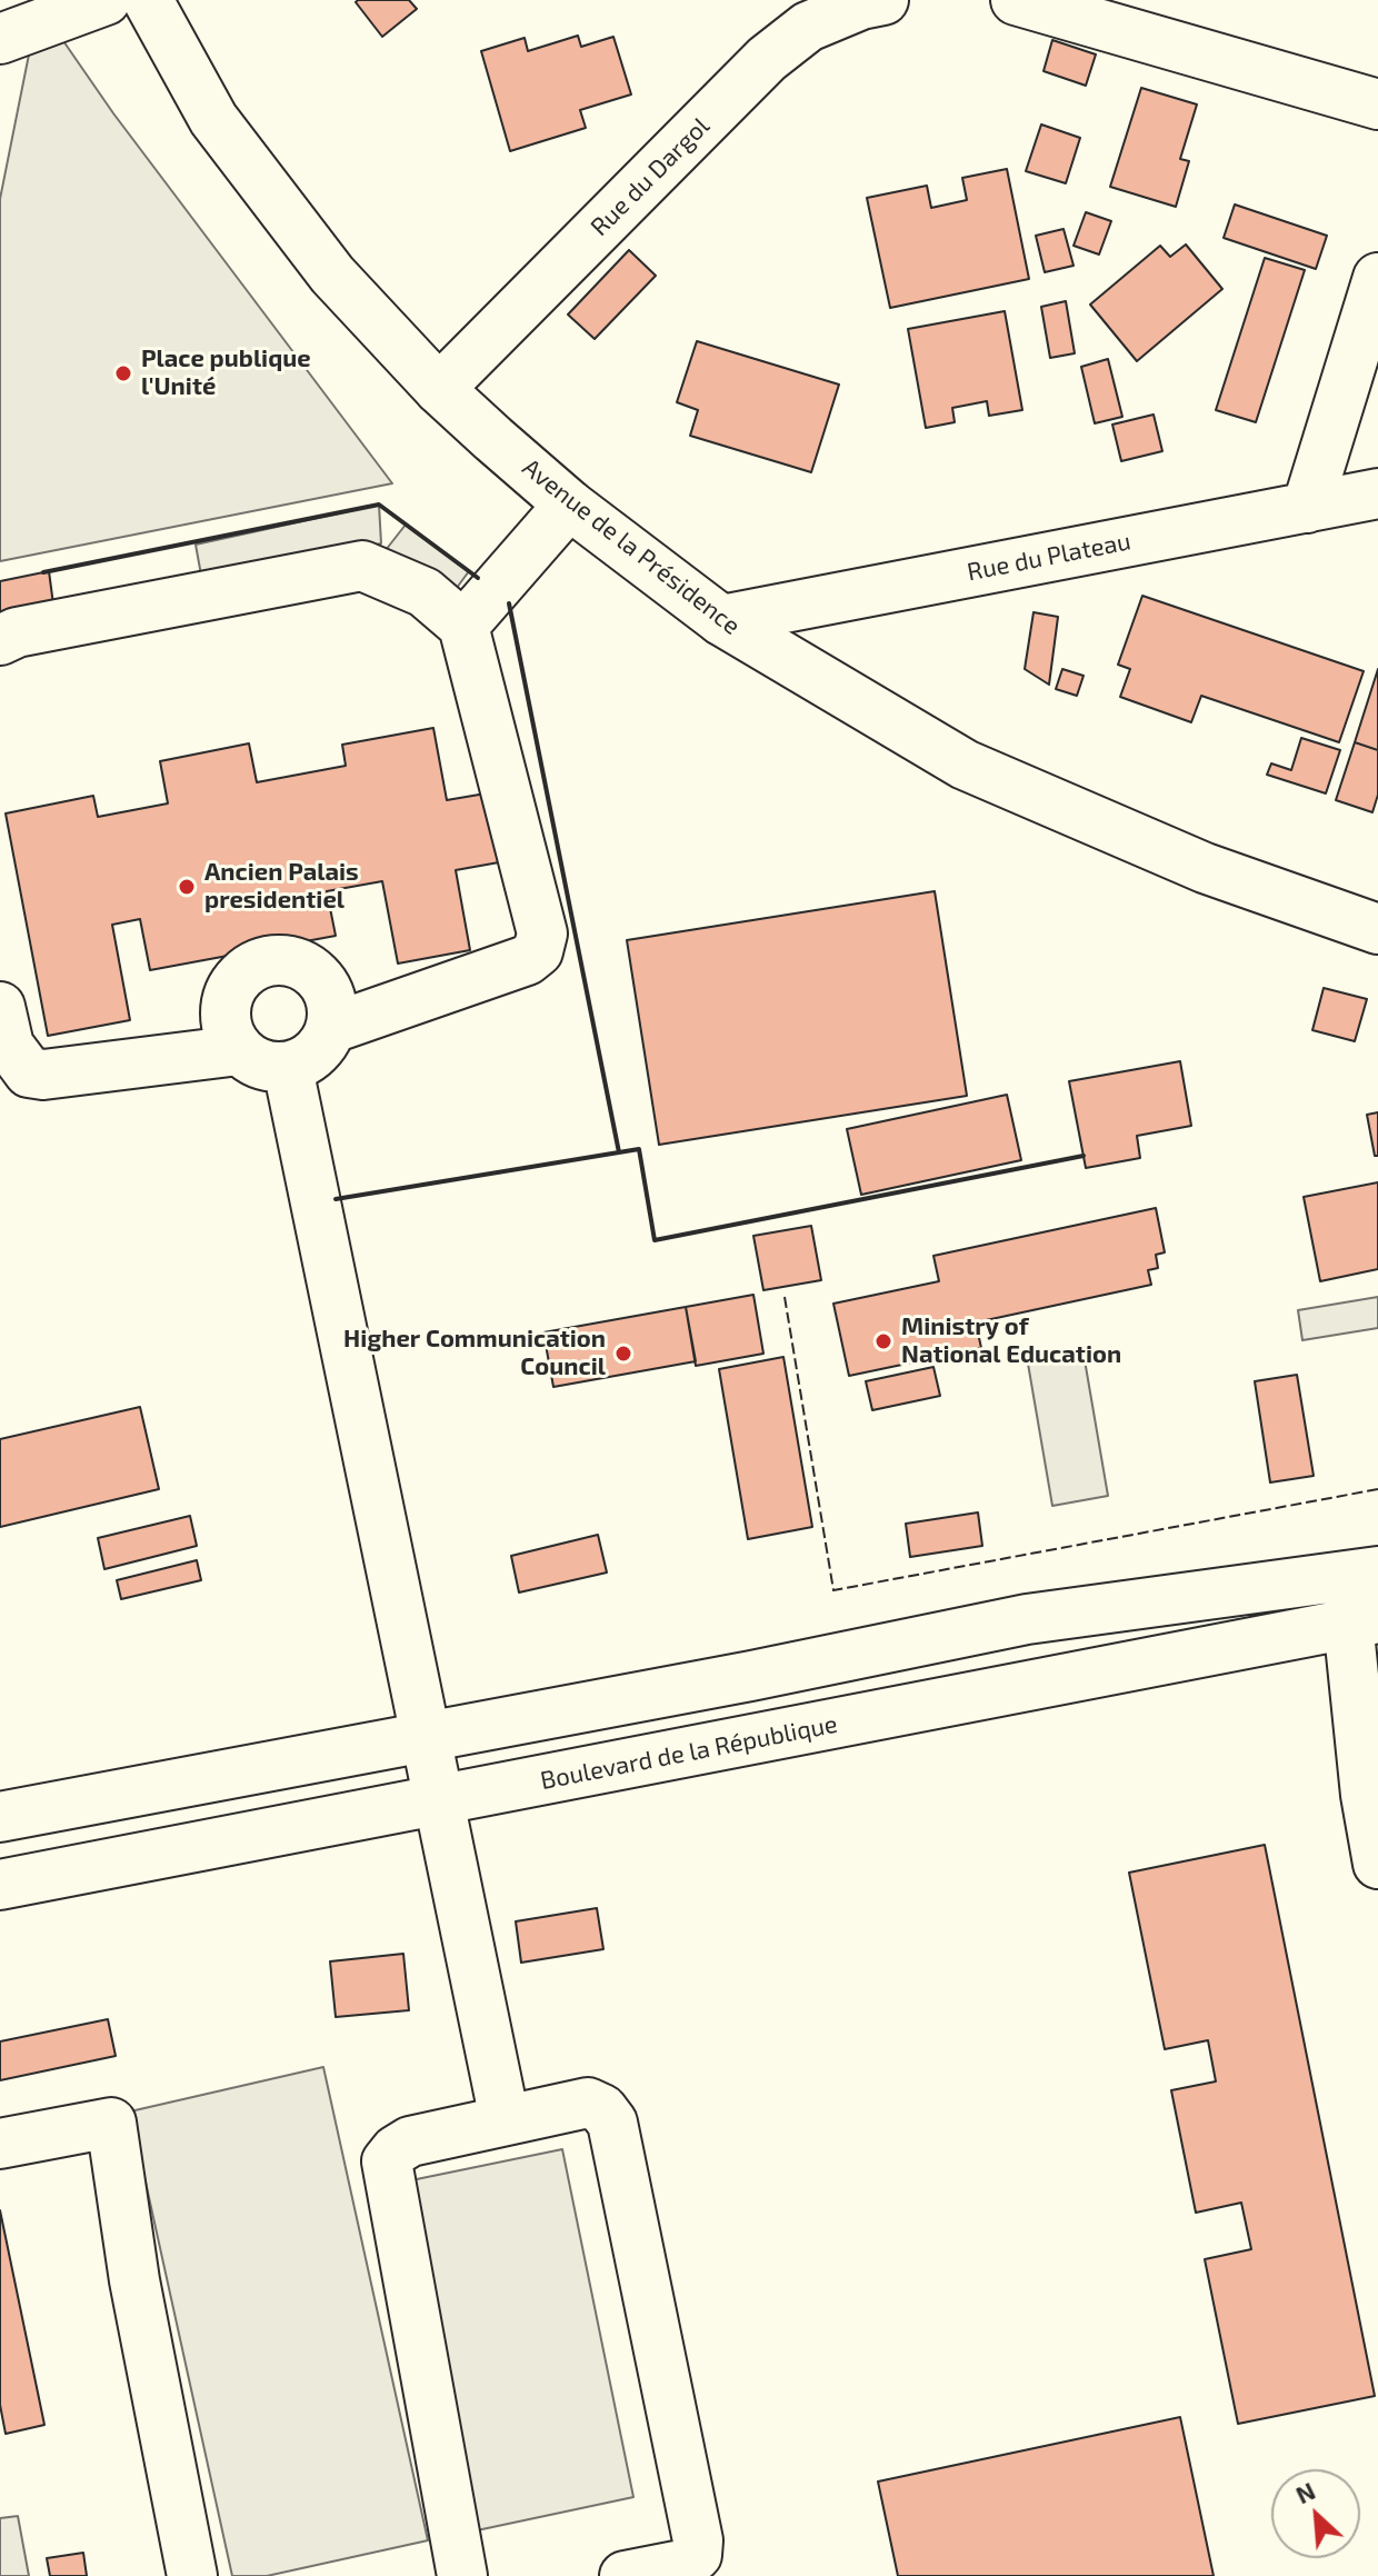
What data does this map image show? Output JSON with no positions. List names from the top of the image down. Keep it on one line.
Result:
{"streets":{"main road":["Rue du Dargol","Avenue de la Présidence","Rue du Plateau","Boulevard de la République"]},"crossings":[["Rue du Dargol","Avenue de la Présidence"],["Avenue de la Présidence","Rue du Plateau"]],"places":["Place publique l'Unité","Ancien Palais presidentiel","Ministry of National Education","Higher Communication Council"],"north":"top left"}
